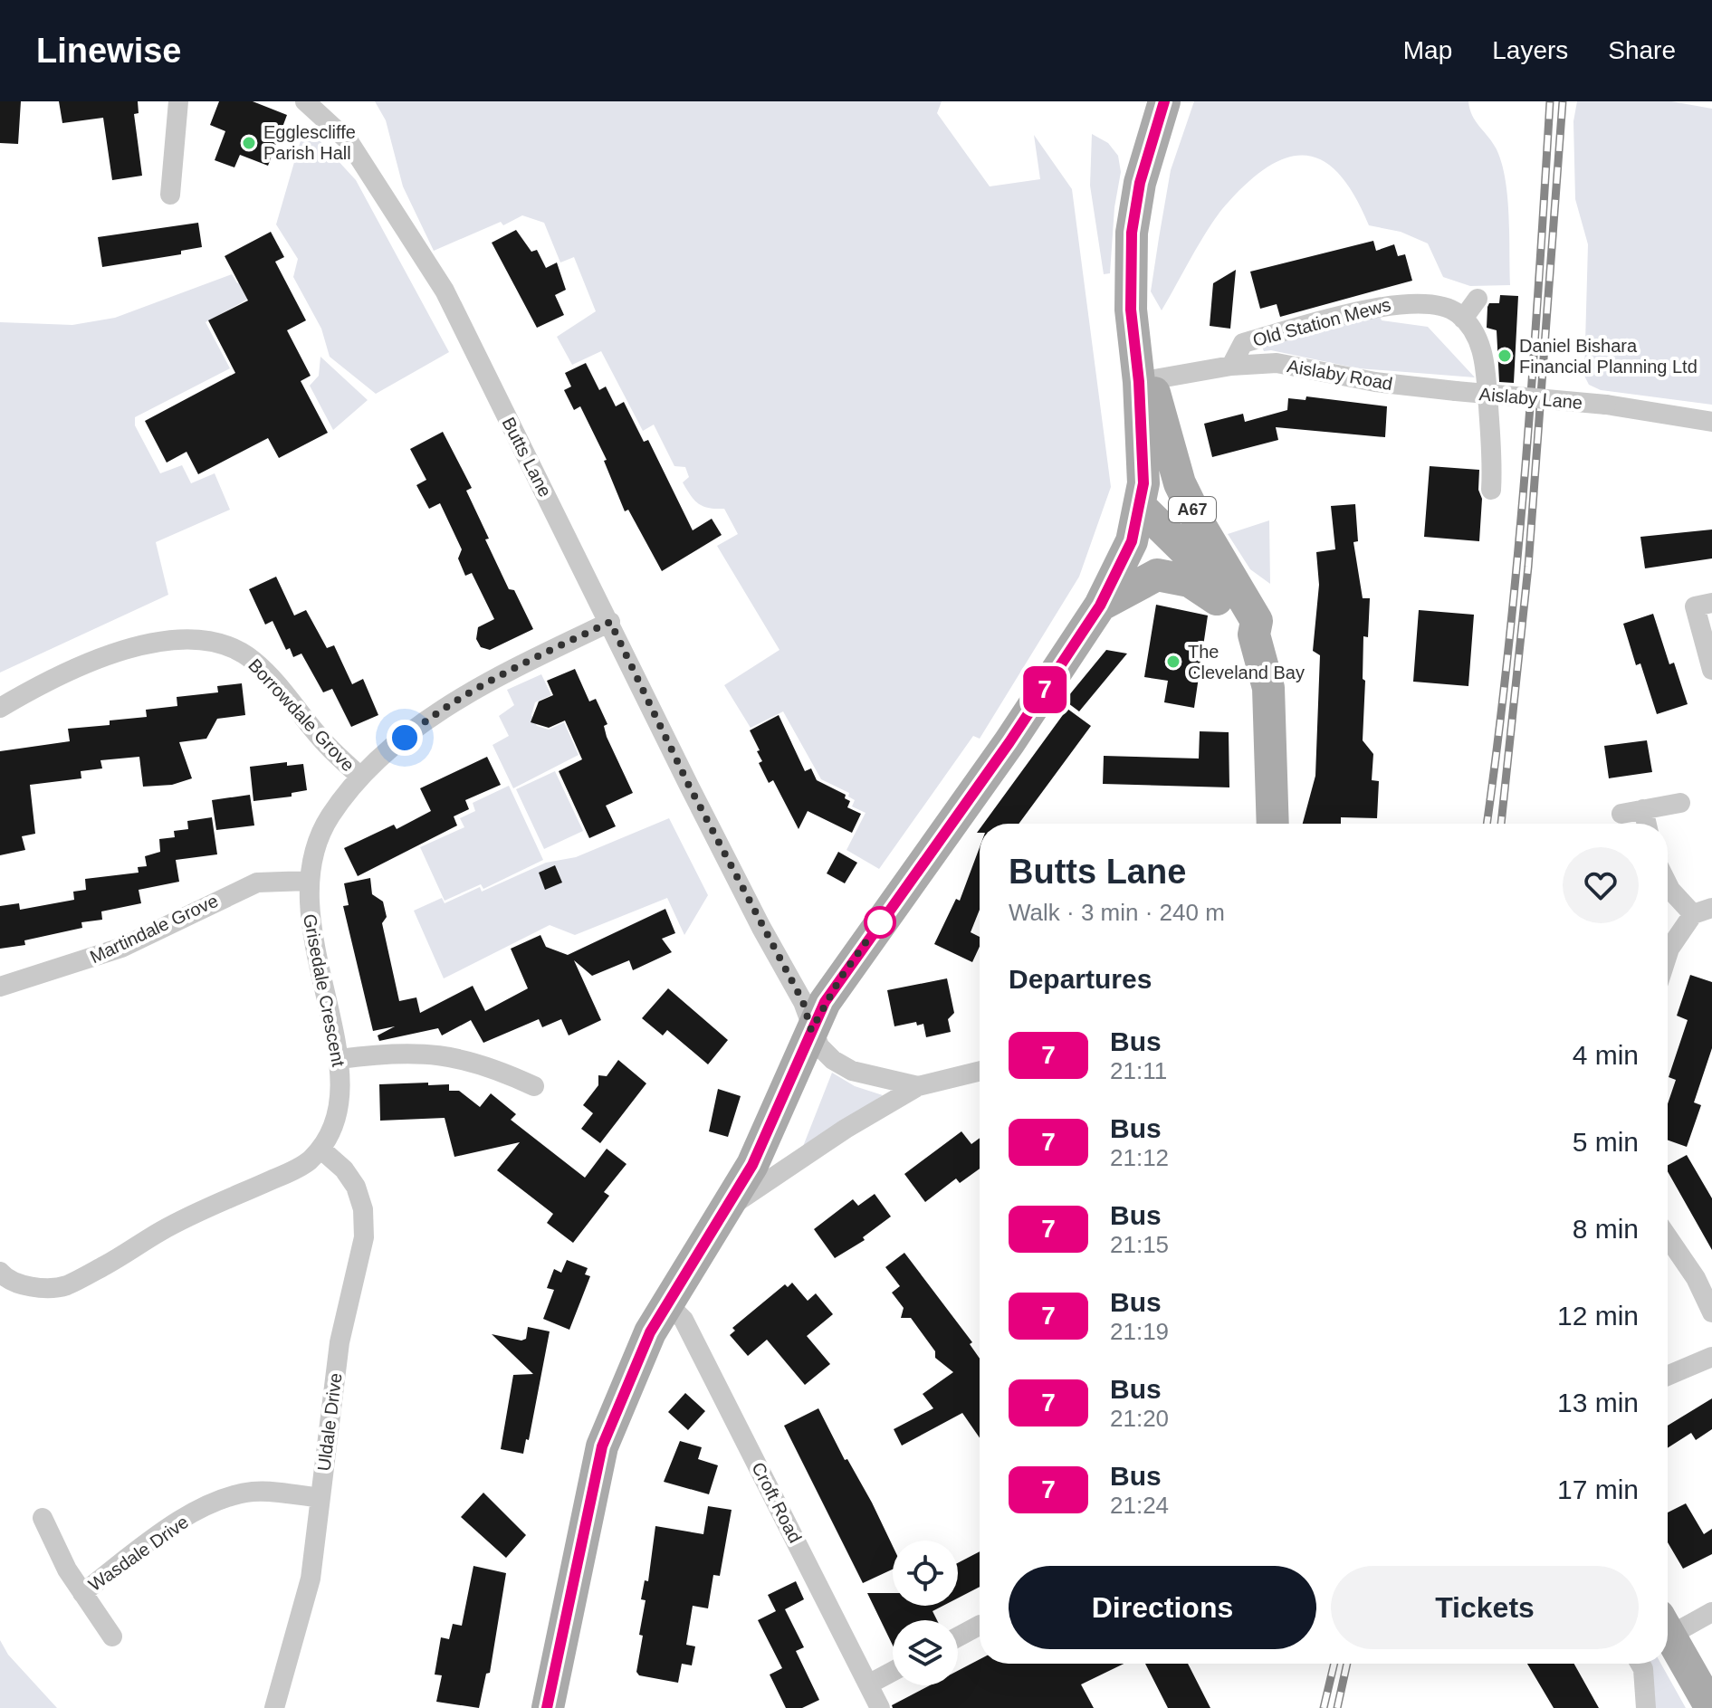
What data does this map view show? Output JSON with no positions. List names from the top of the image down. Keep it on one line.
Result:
{"streets":{"main road":["A67"],"street":["Old Station Mews","Aislaby Road","Aislaby Lane","Butts Lane","Borrowdale Grove","Martindale Grove","Grisedale Crescent","Uldale Drive","Croft Road","Wasdale Drive"]},"crossings":[["Old Station Mews","Aislaby Road"],["Aislaby Road","Aislaby Lane"],["Aislaby Road","A67"],["Butts Lane","Grisedale Crescent"],["Borrowdale Grove","Grisedale Crescent"],["Martindale Grove","Grisedale Crescent"],["Grisedale Crescent","Uldale Drive"],["Uldale Drive","Wasdale Drive"]],"places":["Egglescliffe Parish Hall","Daniel Bishara Financial Planning Ltd","The Cleveland Bay"],"lines":["bus line 7"],"page":{"header":"Linewise","nav":["Map","Layers","Share"],"on_map":"7","heading":[["Butts Lane","Walk · 3 min · 240 m"],"Departures"],"list":[{"mark":"7","name":"Bus","note":"21:11","value":"4 min"},{"mark":"7","name":"Bus","note":"21:12","value":"5 min"},{"mark":"7","name":"Bus","note":"21:15","value":"8 min"},{"mark":"7","name":"Bus","note":"21:19","value":"12 min"},{"mark":"7","name":"Bus","note":"21:20","value":"13 min"},{"mark":"7","name":"Bus","note":"21:24","value":"17 min"}],"buttons":["Directions","Tickets"]}}
